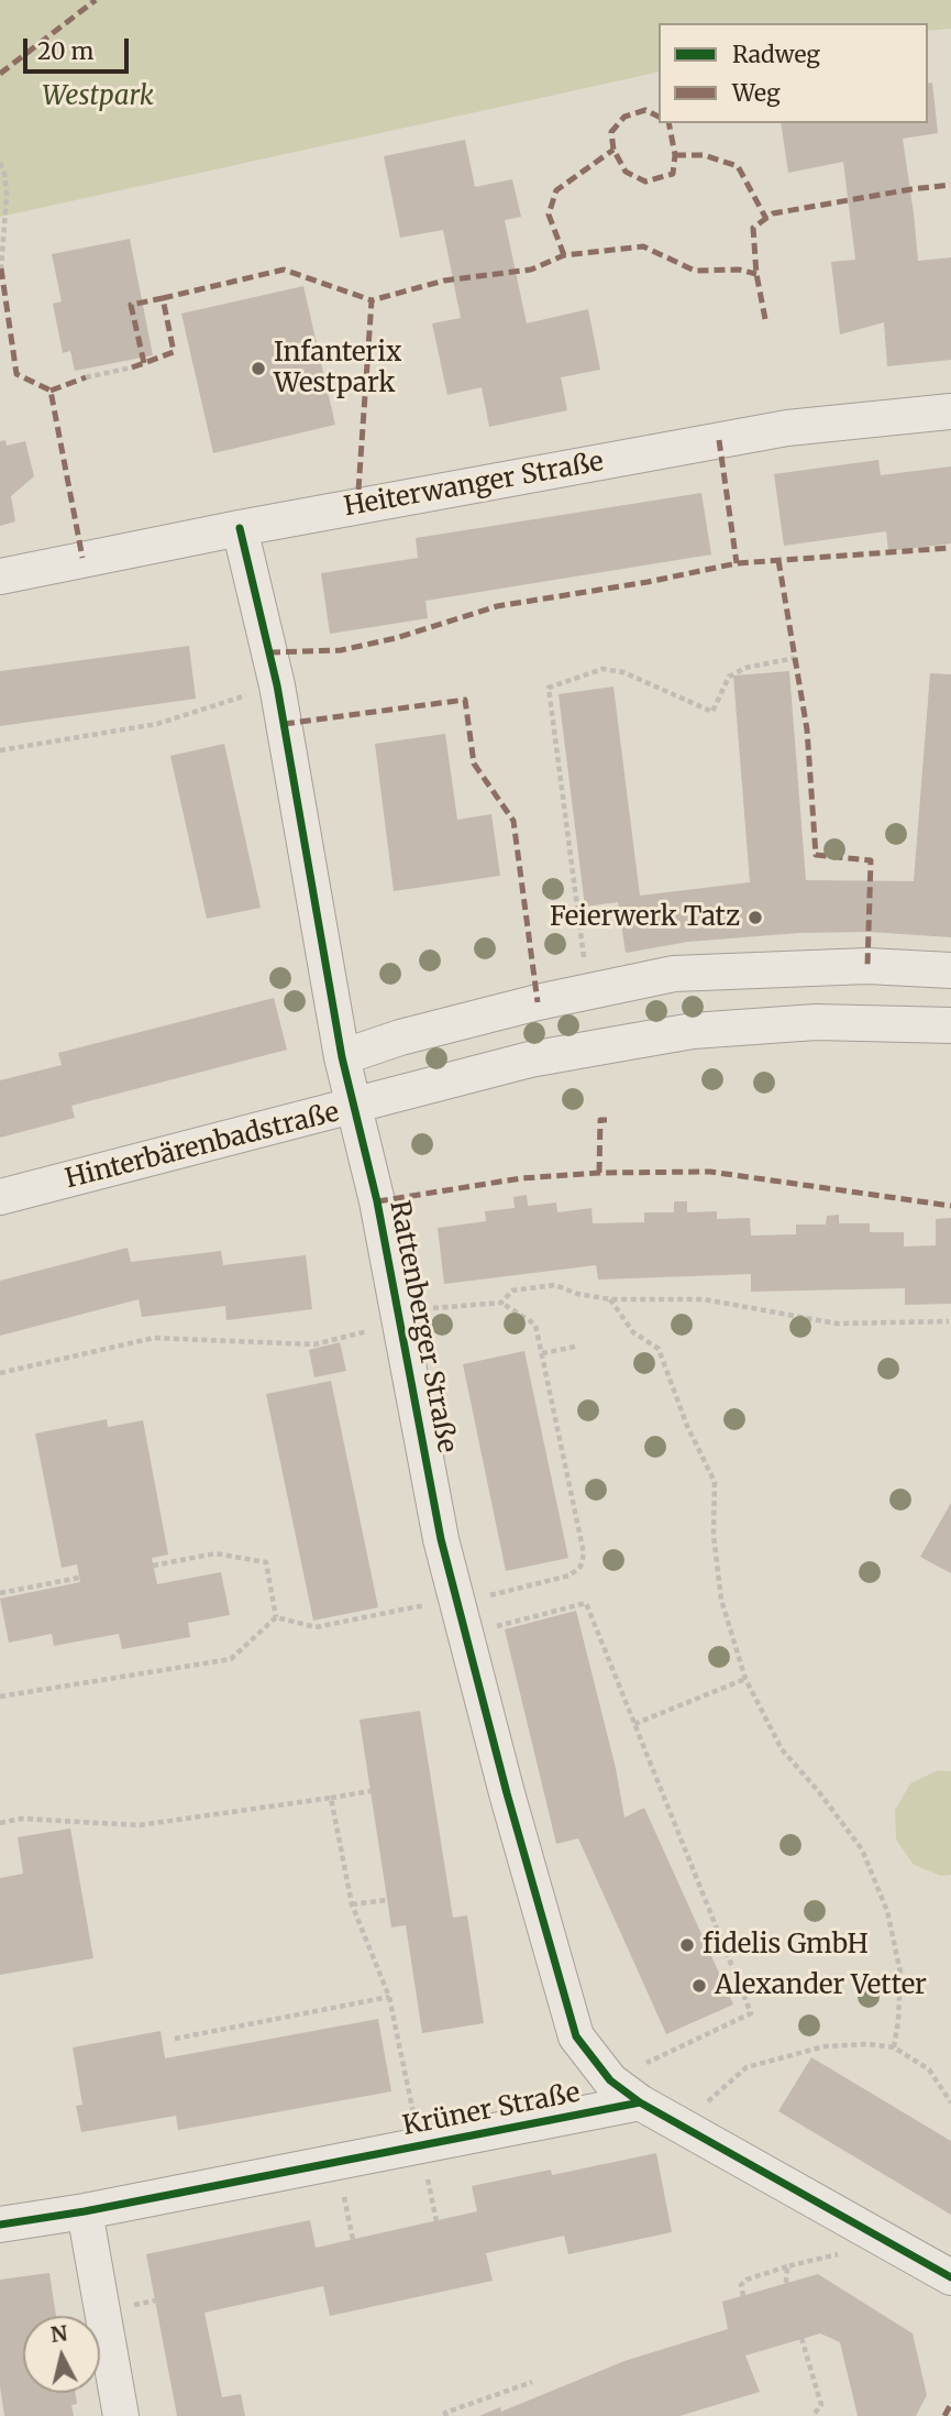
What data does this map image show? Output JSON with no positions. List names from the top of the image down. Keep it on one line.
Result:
{"streets":{"street":["Heiterwanger Straße","Hinterbärenbadstraße","Rattenberger Straße","Krüner Straße"]},"crossings":[["Heiterwanger Straße","Rattenberger Straße"],["Hinterbärenbadstraße","Rattenberger Straße"],["Rattenberger Straße","Krüner Straße"]],"parks":["Westpark"],"places":["Infanterix Westpark","Feierwerk Tatz","fidelis GmbH","Alexander Vetter"],"legend":["Radweg","Weg"],"scale_bar":"20 m","north":"top"}
